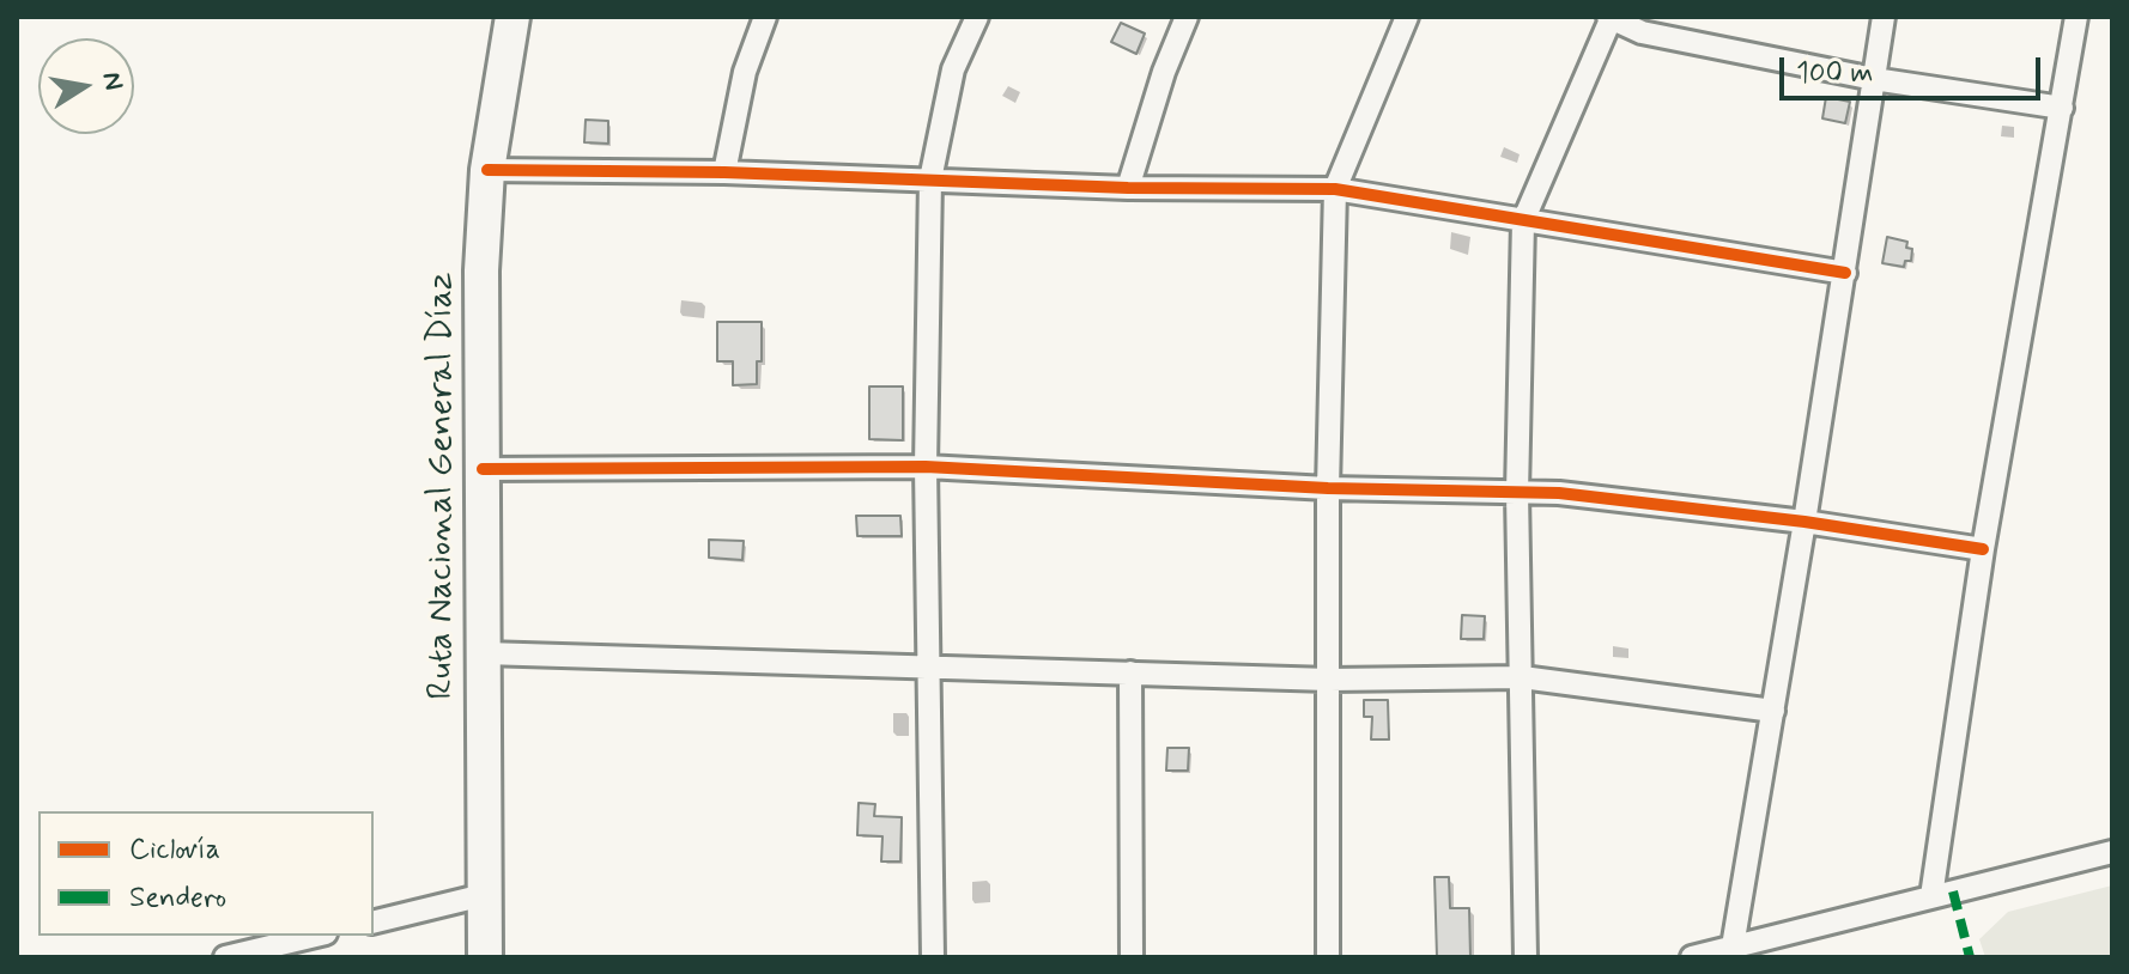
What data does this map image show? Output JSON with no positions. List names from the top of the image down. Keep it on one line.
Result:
{"streets":{"highway":["Ruta Nacional General Díaz"]},"legend":["Ciclovía","Sendero"],"scale_bar":"100 m","north":"right"}
